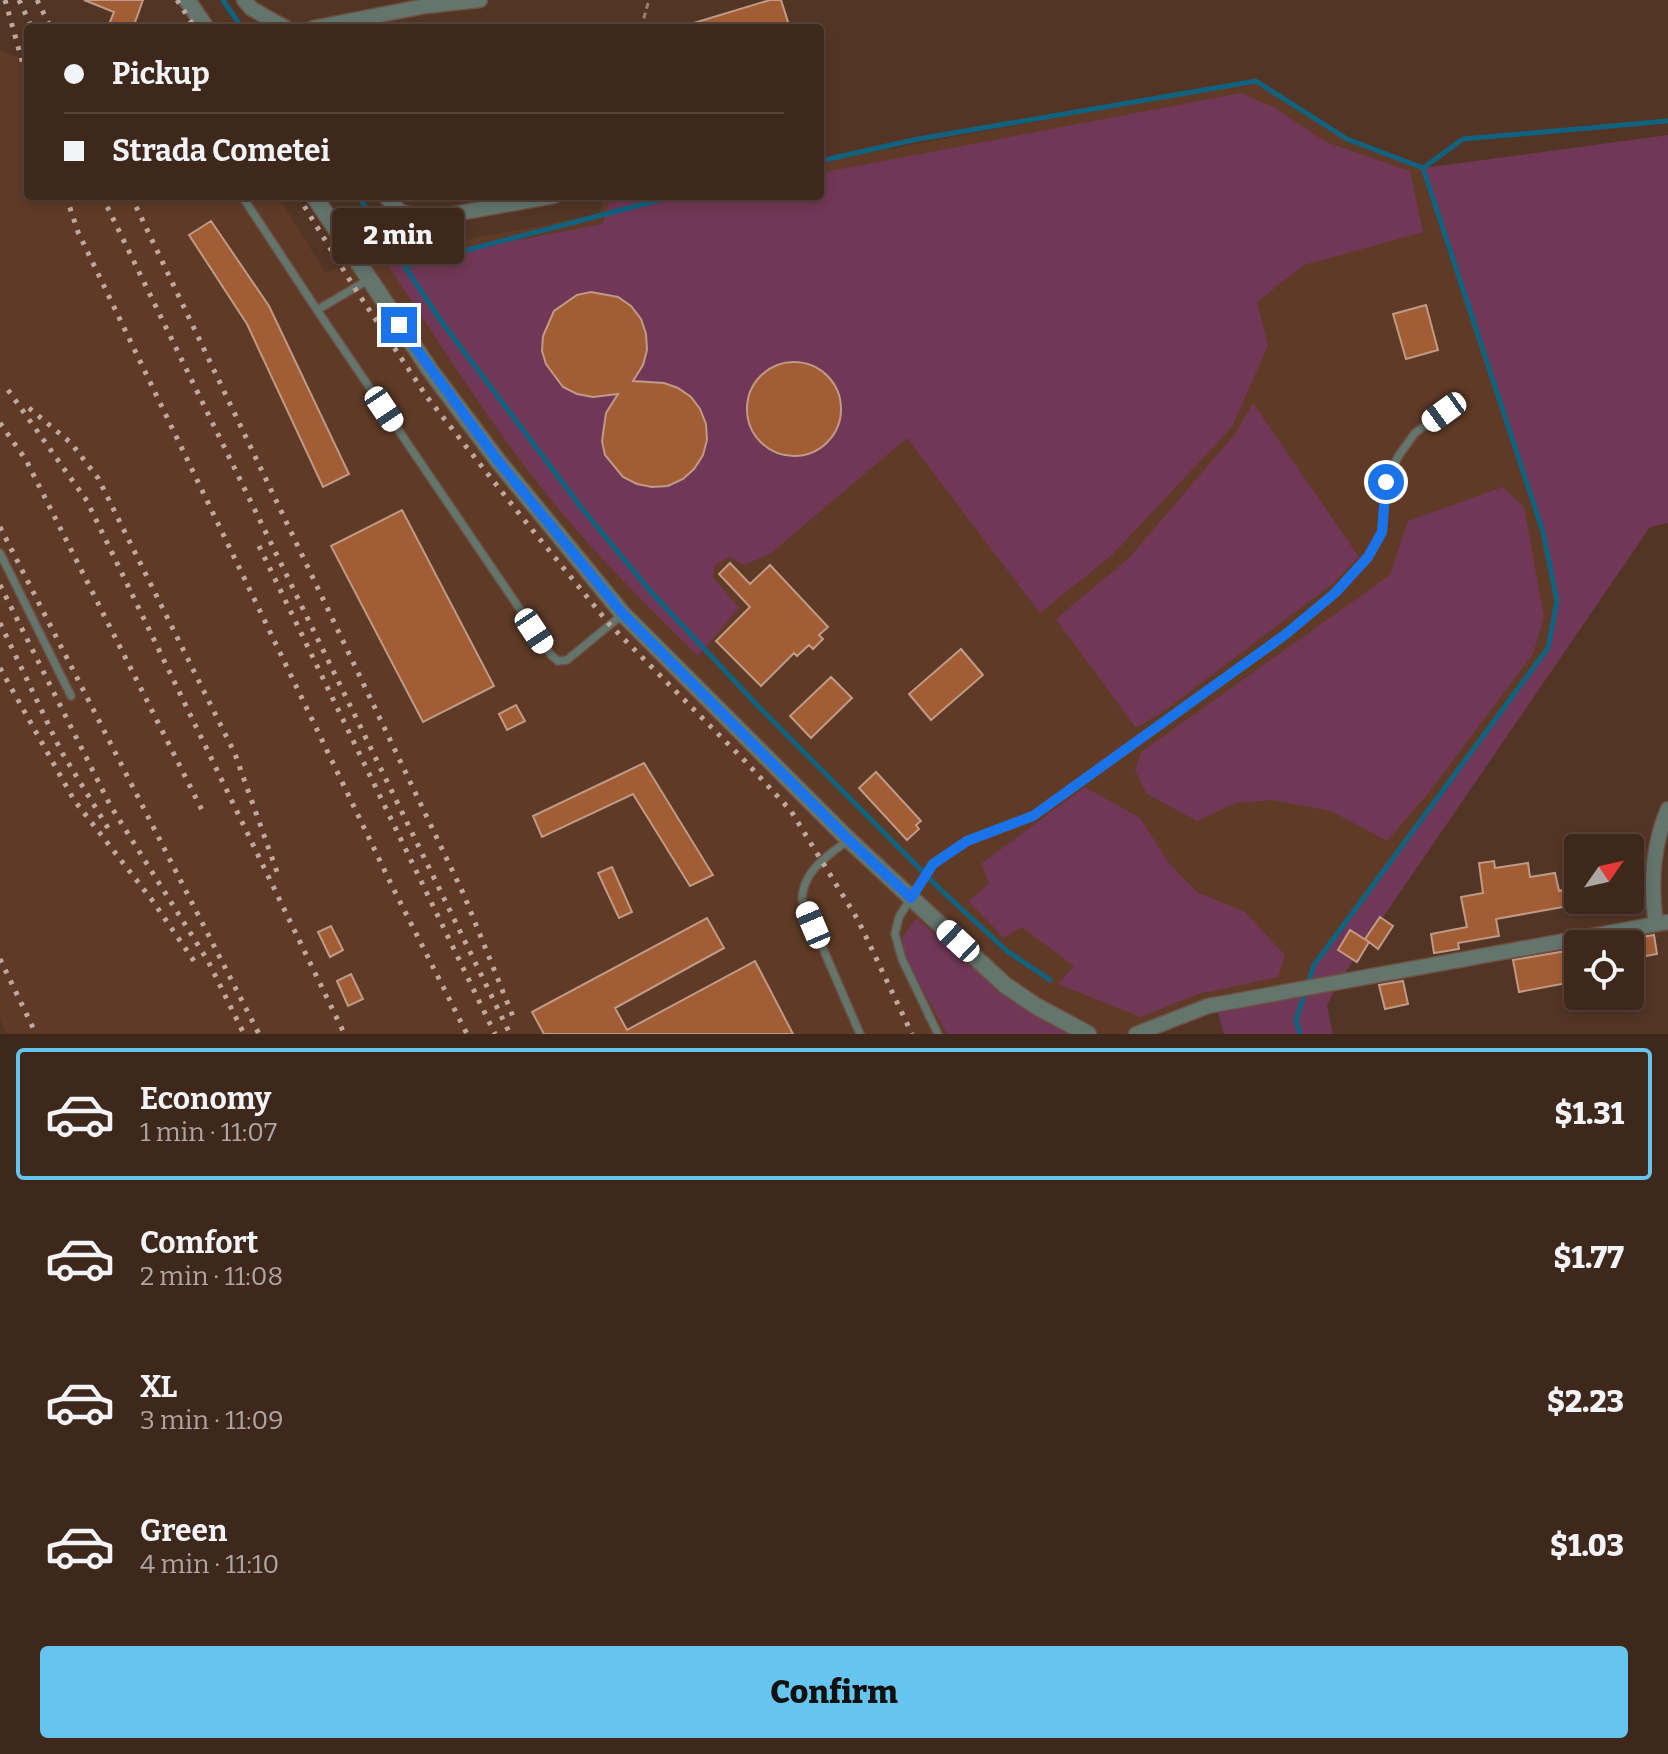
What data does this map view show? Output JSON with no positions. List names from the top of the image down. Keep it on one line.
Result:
{"north":"top right","page":{"banner":["Pickup","Strada Cometei"],"bubble":"2 min","list":[{"name":"Economy","note":"1 min · 11:07","value":"$1.31"},{"name":"Comfort","note":"2 min · 11:08","value":"$1.77"},{"name":"XL","note":"3 min · 11:09","value":"$2.23"},{"name":"Green","note":"4 min · 11:10","value":"$1.03"}],"buttons":"Confirm"}}
